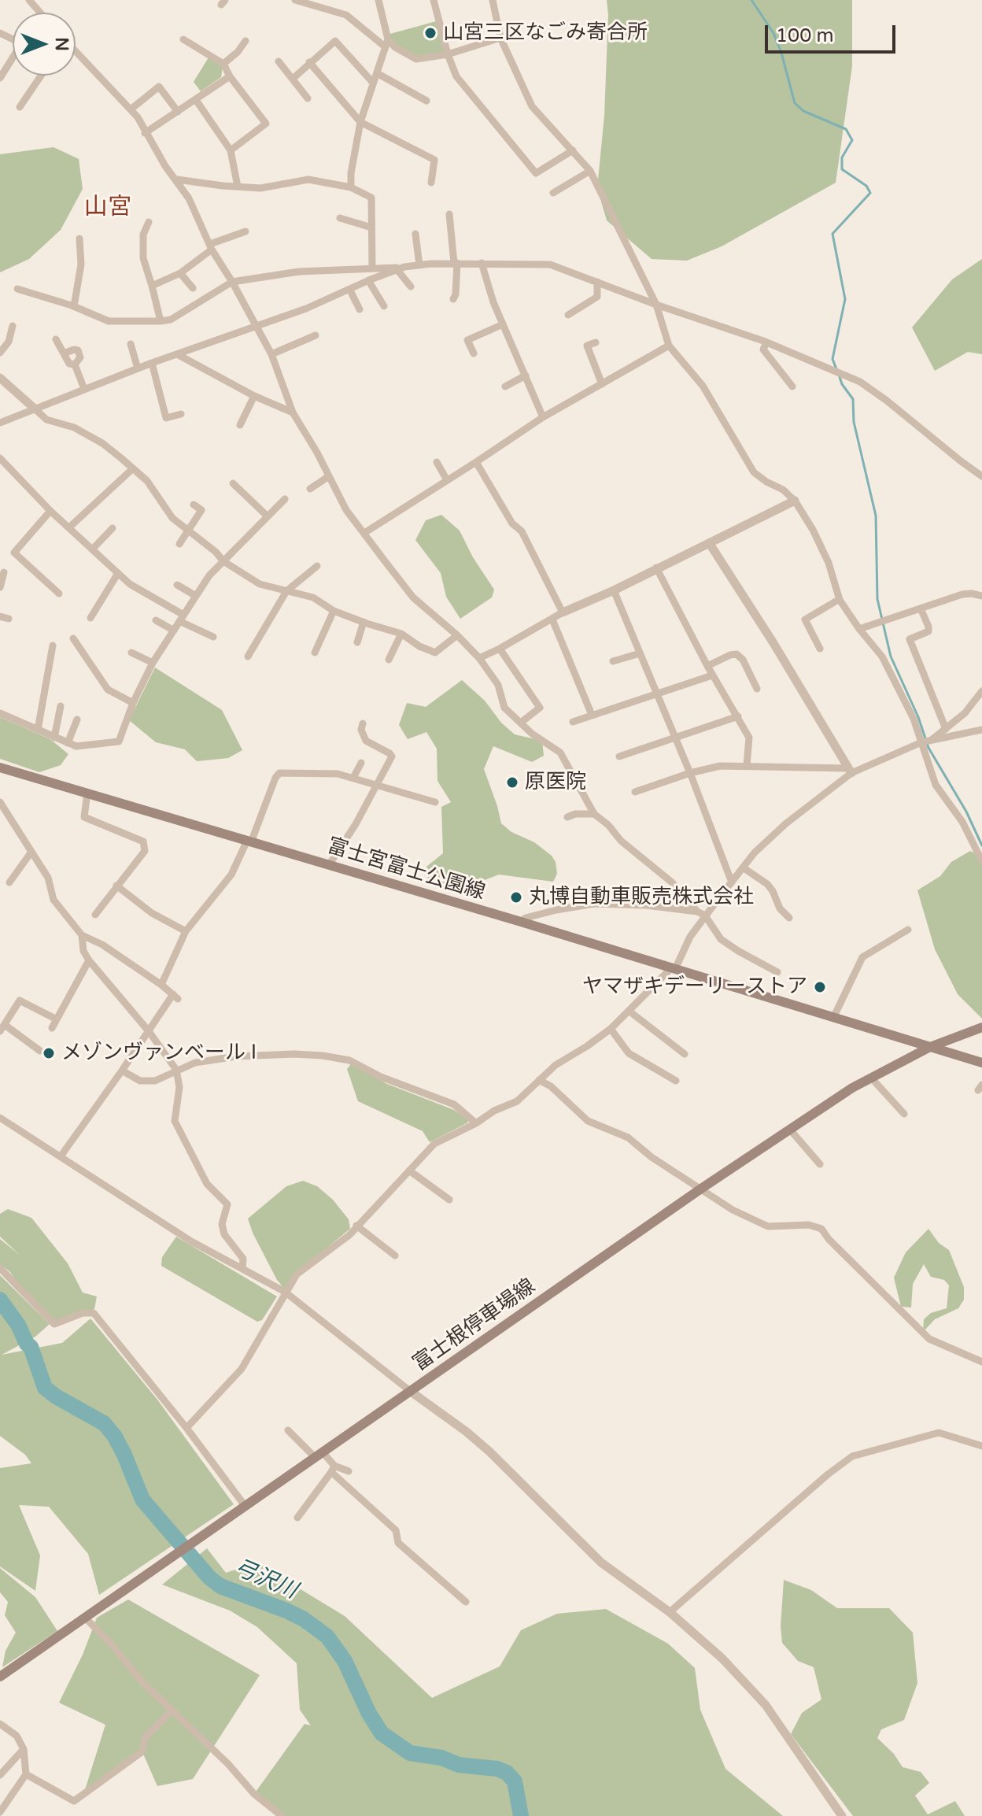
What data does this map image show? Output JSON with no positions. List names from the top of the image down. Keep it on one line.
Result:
{"streets":{"main road":["富士宮富士公園線","富士根停車場線"]},"crossings":[["富士宮富士公園線","富士根停車場線"]],"districts":["山宮"],"water":["弓沢川"],"places":["山宮三区なごみ寄合所","原医院","丸博自動車販売株式会社","ヤマザキデーリーストア","メゾンヴァンベール I"],"scale_bar":"100 m","north":"right"}
